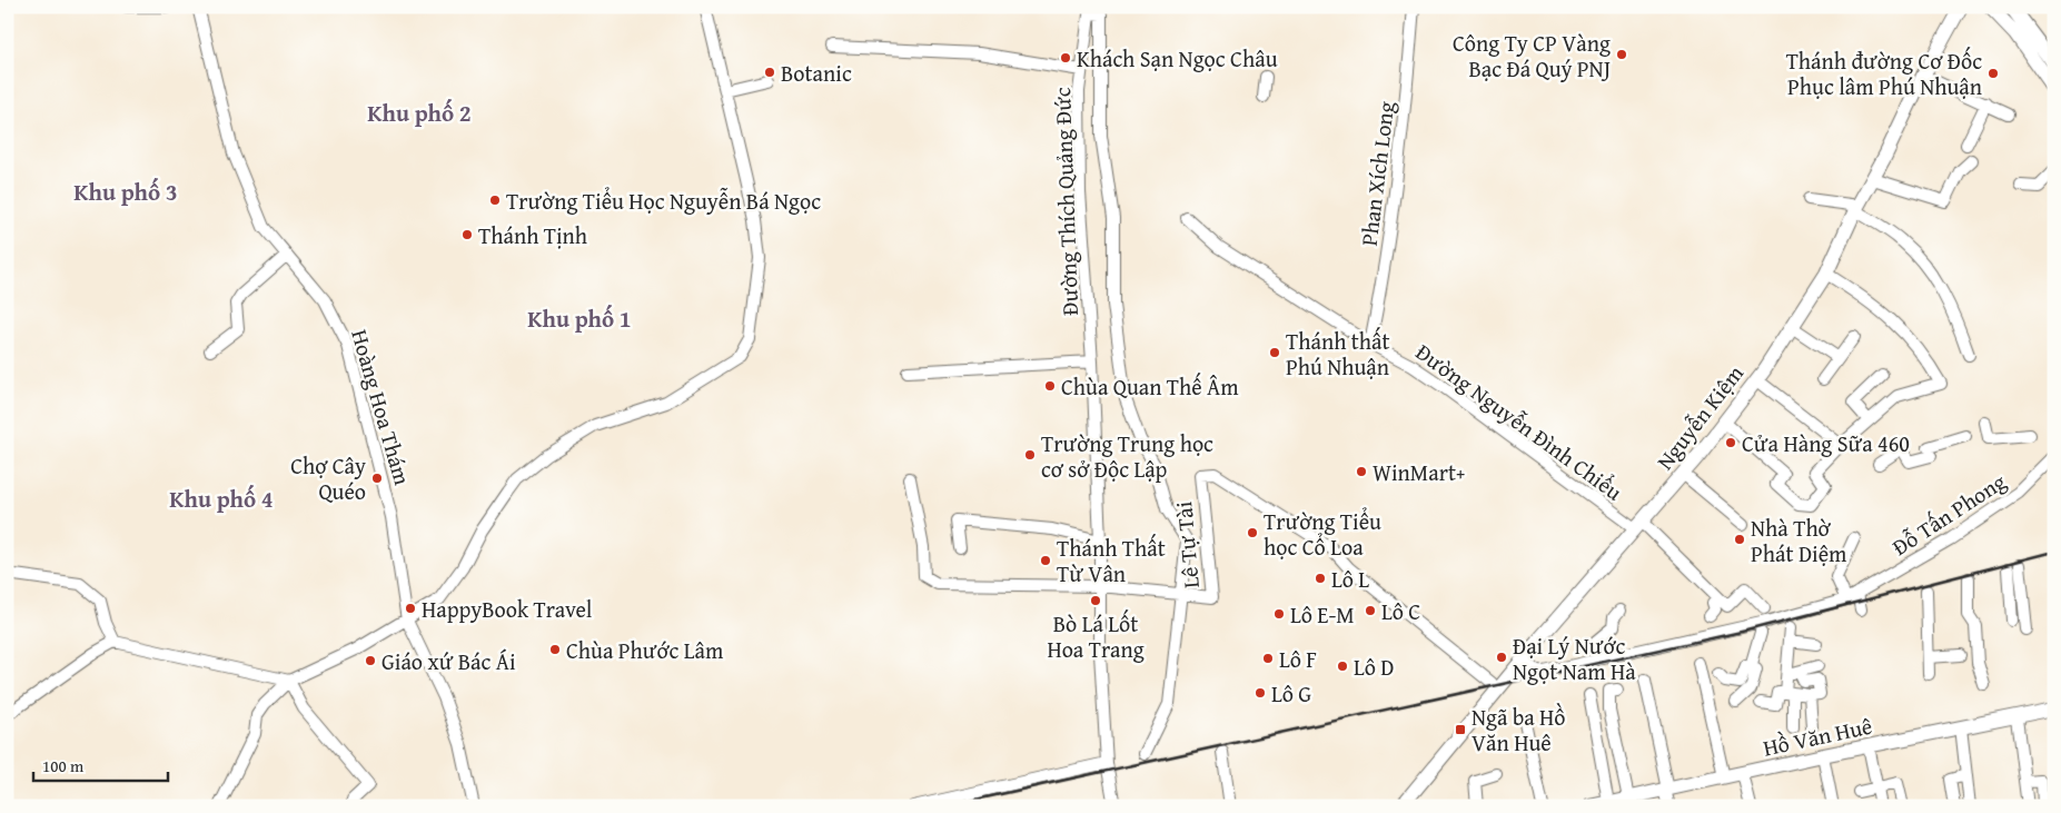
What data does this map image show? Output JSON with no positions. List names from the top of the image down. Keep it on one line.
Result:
{"streets":{"main road":["Nguyễn Kiệm","Hồ Văn Huê"],"street":["Phan Xích Long","Đường Thích Quảng Đức","Hoàng Hoa Thám","Đường Nguyễn Đình Chiểu","Đỗ Tấn Phong","Lê Tự Tài"]},"crossings":[["Phan Xích Long","Đường Nguyễn Đình Chiểu"],["Nguyễn Kiệm","Đường Nguyễn Đình Chiểu"],["Nguyễn Kiệm","Đỗ Tấn Phong"]],"districts":["Khu phố 2","Khu phố 3","Khu phố 1","Khu phố 4"],"places":{"other":["Công Ty CP Vàng Bạc Đá Quý PNJ","Khách Sạn Ngọc Châu","Botanic","Thánh đường Cơ Đốc Phục lâm Phú Nhuận","Trường Tiểu Học Nguyễn Bá Ngọc","Thánh Tịnh","Thánh thất Phú Nhuận","Chùa Quan Thế Âm","Cửa Hàng Sữa 460","Trường Trung học cơ sở Độc Lập","WinMart+","Chợ Cây Quéo","Trường Tiểu học Cổ Loa","Nhà Thờ Phát Diệm","Thánh Thất Từ Vân","Lô L","Bò Lá Lốt Hoa Trang","HappyBook Travel","Lô C","Lô E-M","Chùa Phước Lâm","Đại Lý Nước Ngọt Nam Hà","Lô F","Giáo xứ Bác Ái","Lô D","Lô G"],"transit":["Ngã ba Hồ Văn Huê"]},"scale_bar":"100 m"}
